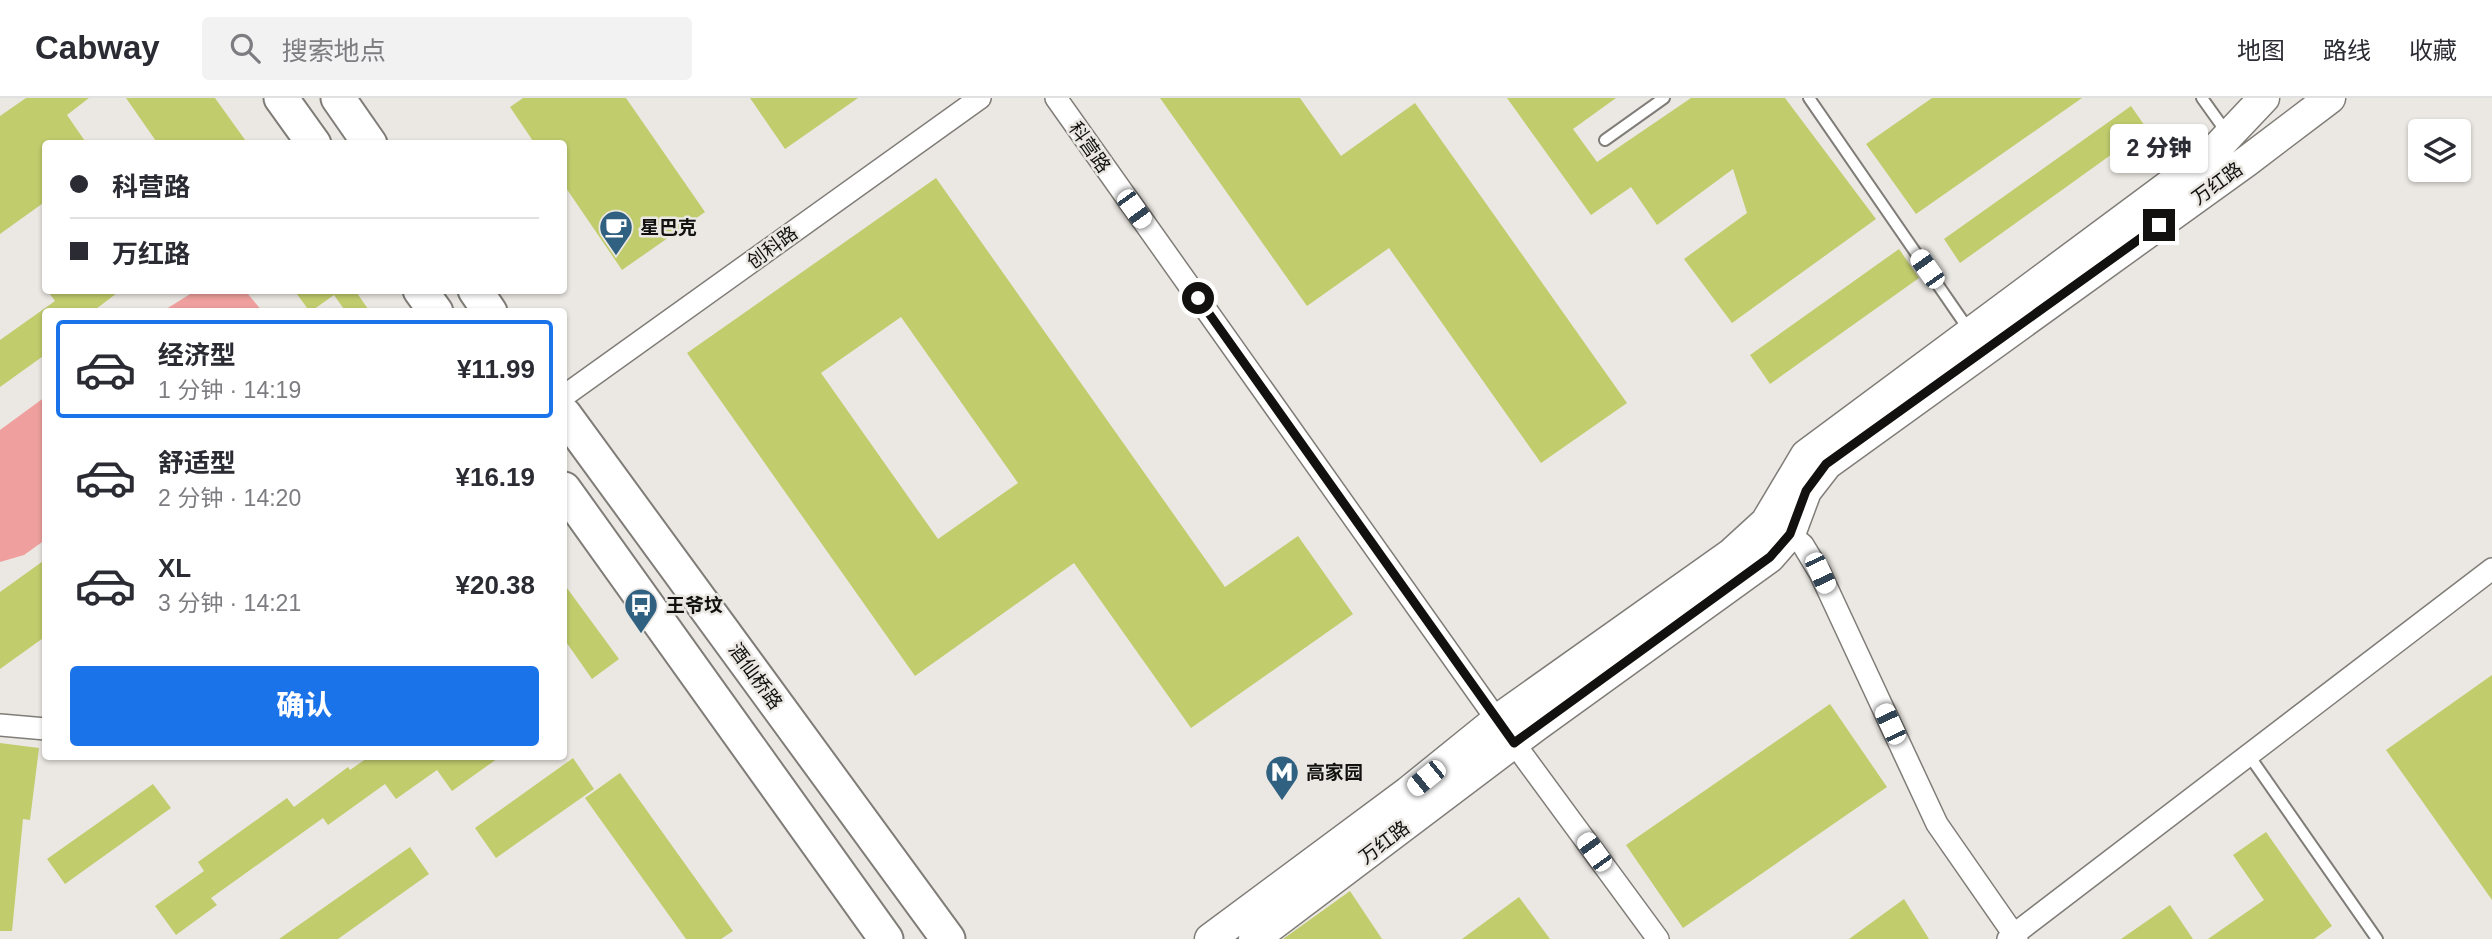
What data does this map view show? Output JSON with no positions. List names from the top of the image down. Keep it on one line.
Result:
{"streets":{"main road":["酒仙桥路"],"street":["科营路","万红路","创科路"]},"crossings":[["科营路","万红路"]],"places":{"cafe":["星巴克"],"bus stop":["王爷坟"],"metro station":["高家园"]},"page":{"header":"Cabway","search":"搜索地点","nav":["地图","路线","收藏"],"bubble":"2 分钟","banner":["科营路","万红路"],"list":[{"name":"经济型","note":"1 分钟 · 14:19","value":"¥11.99"},{"name":"舒适型","note":"2 分钟 · 14:20","value":"¥16.19"},{"name":"XL","note":"3 分钟 · 14:21","value":"¥20.38"}],"buttons":"确认"}}
